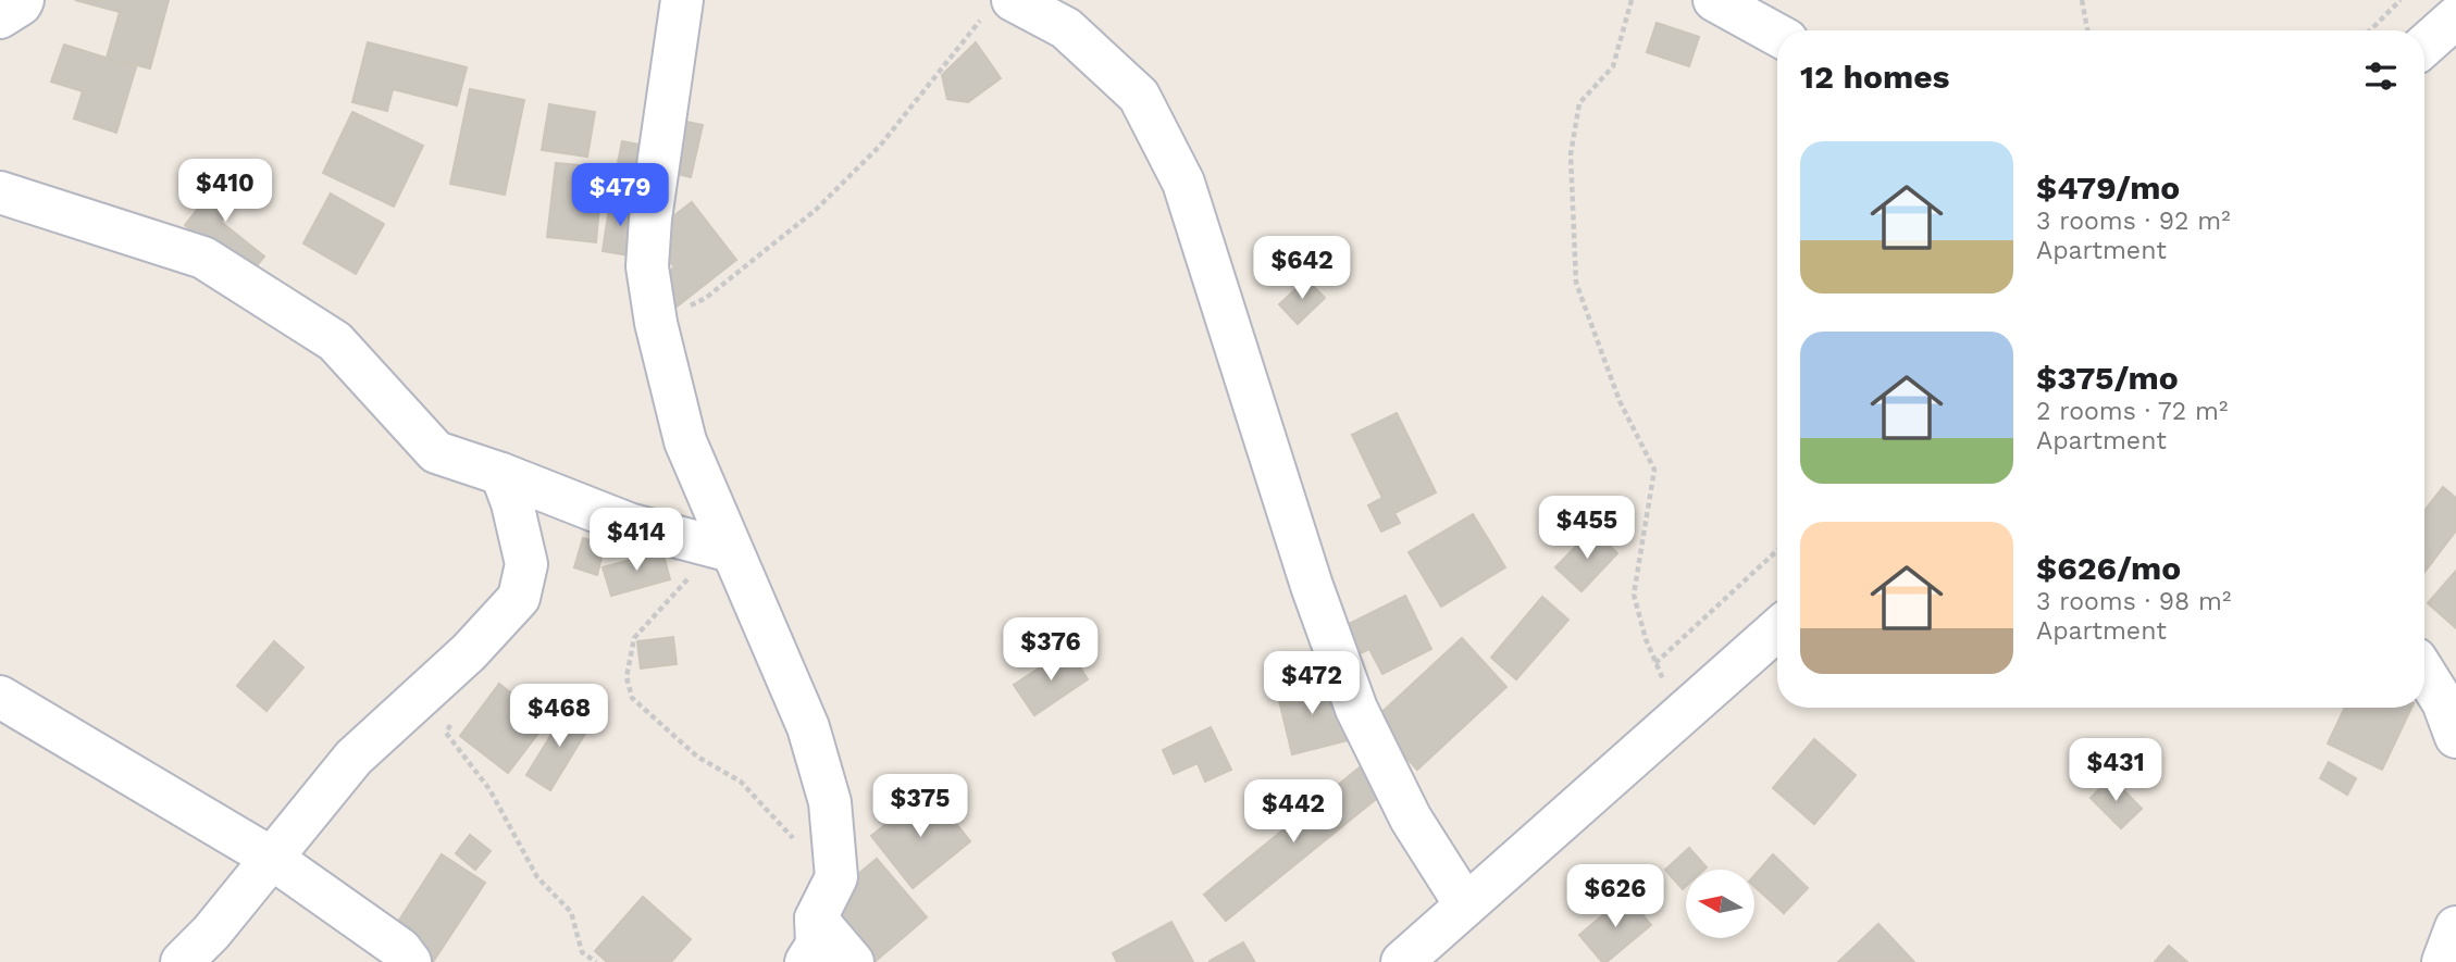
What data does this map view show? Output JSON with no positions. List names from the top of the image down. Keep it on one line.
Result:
{"north":"left","page":{"heading":"12 homes","list":[{"name":"$479/mo","note":"3 rooms · 92 m² · Apartment"},{"name":"$375/mo","note":"2 rooms · 72 m² · Apartment"},{"name":"$626/mo","note":"3 rooms · 98 m² · Apartment"}],"price":["$410","$479","$642","$455","$414","$376","$472","$468","$431","$375","$442","$626"]}}
